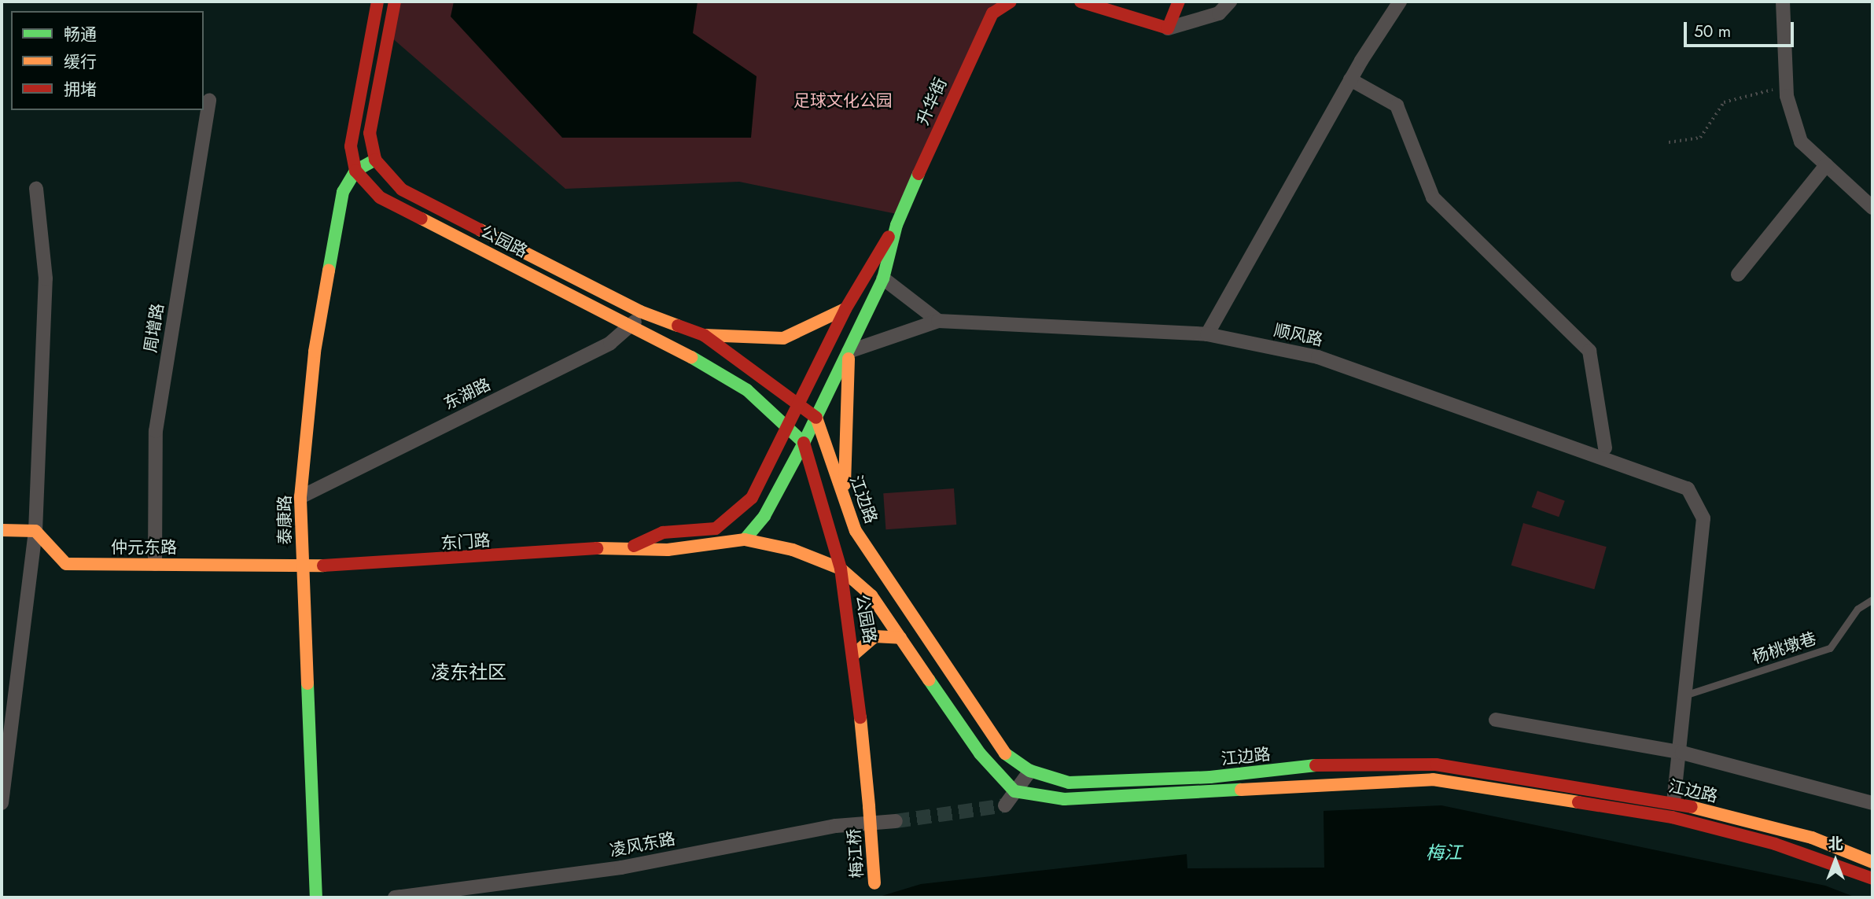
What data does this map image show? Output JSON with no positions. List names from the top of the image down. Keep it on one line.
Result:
{"streets":{"main road":["升华街","公园路","江边路","泰康路","东门路","仲元东路","梅江桥"],"street":["周增路","顺风路","东湖路","凌风东路"],"lane":["杨桃墩巷"]},"crossings":[["升华街","公园路"],["升华街","顺风路"],["升华街","江边路"],["升华街","东门路"],["公园路","东湖路"],["公园路","江边路"],["公园路","泰康路"],["公园路","东门路"],["公园路","梅江桥"],["周增路","仲元东路"],["顺风路","江边路"],["顺风路","杨桃墩巷"],["东湖路","泰康路"],["泰康路","东门路"],["泰康路","仲元东路"],["东门路","仲元东路"]],"districts":["凌东社区"],"water":["梅江"],"parks":["足球文化公园"],"legend":["畅通","缓行","拥堵"],"scale_bar":"50 m","north":"top"}
